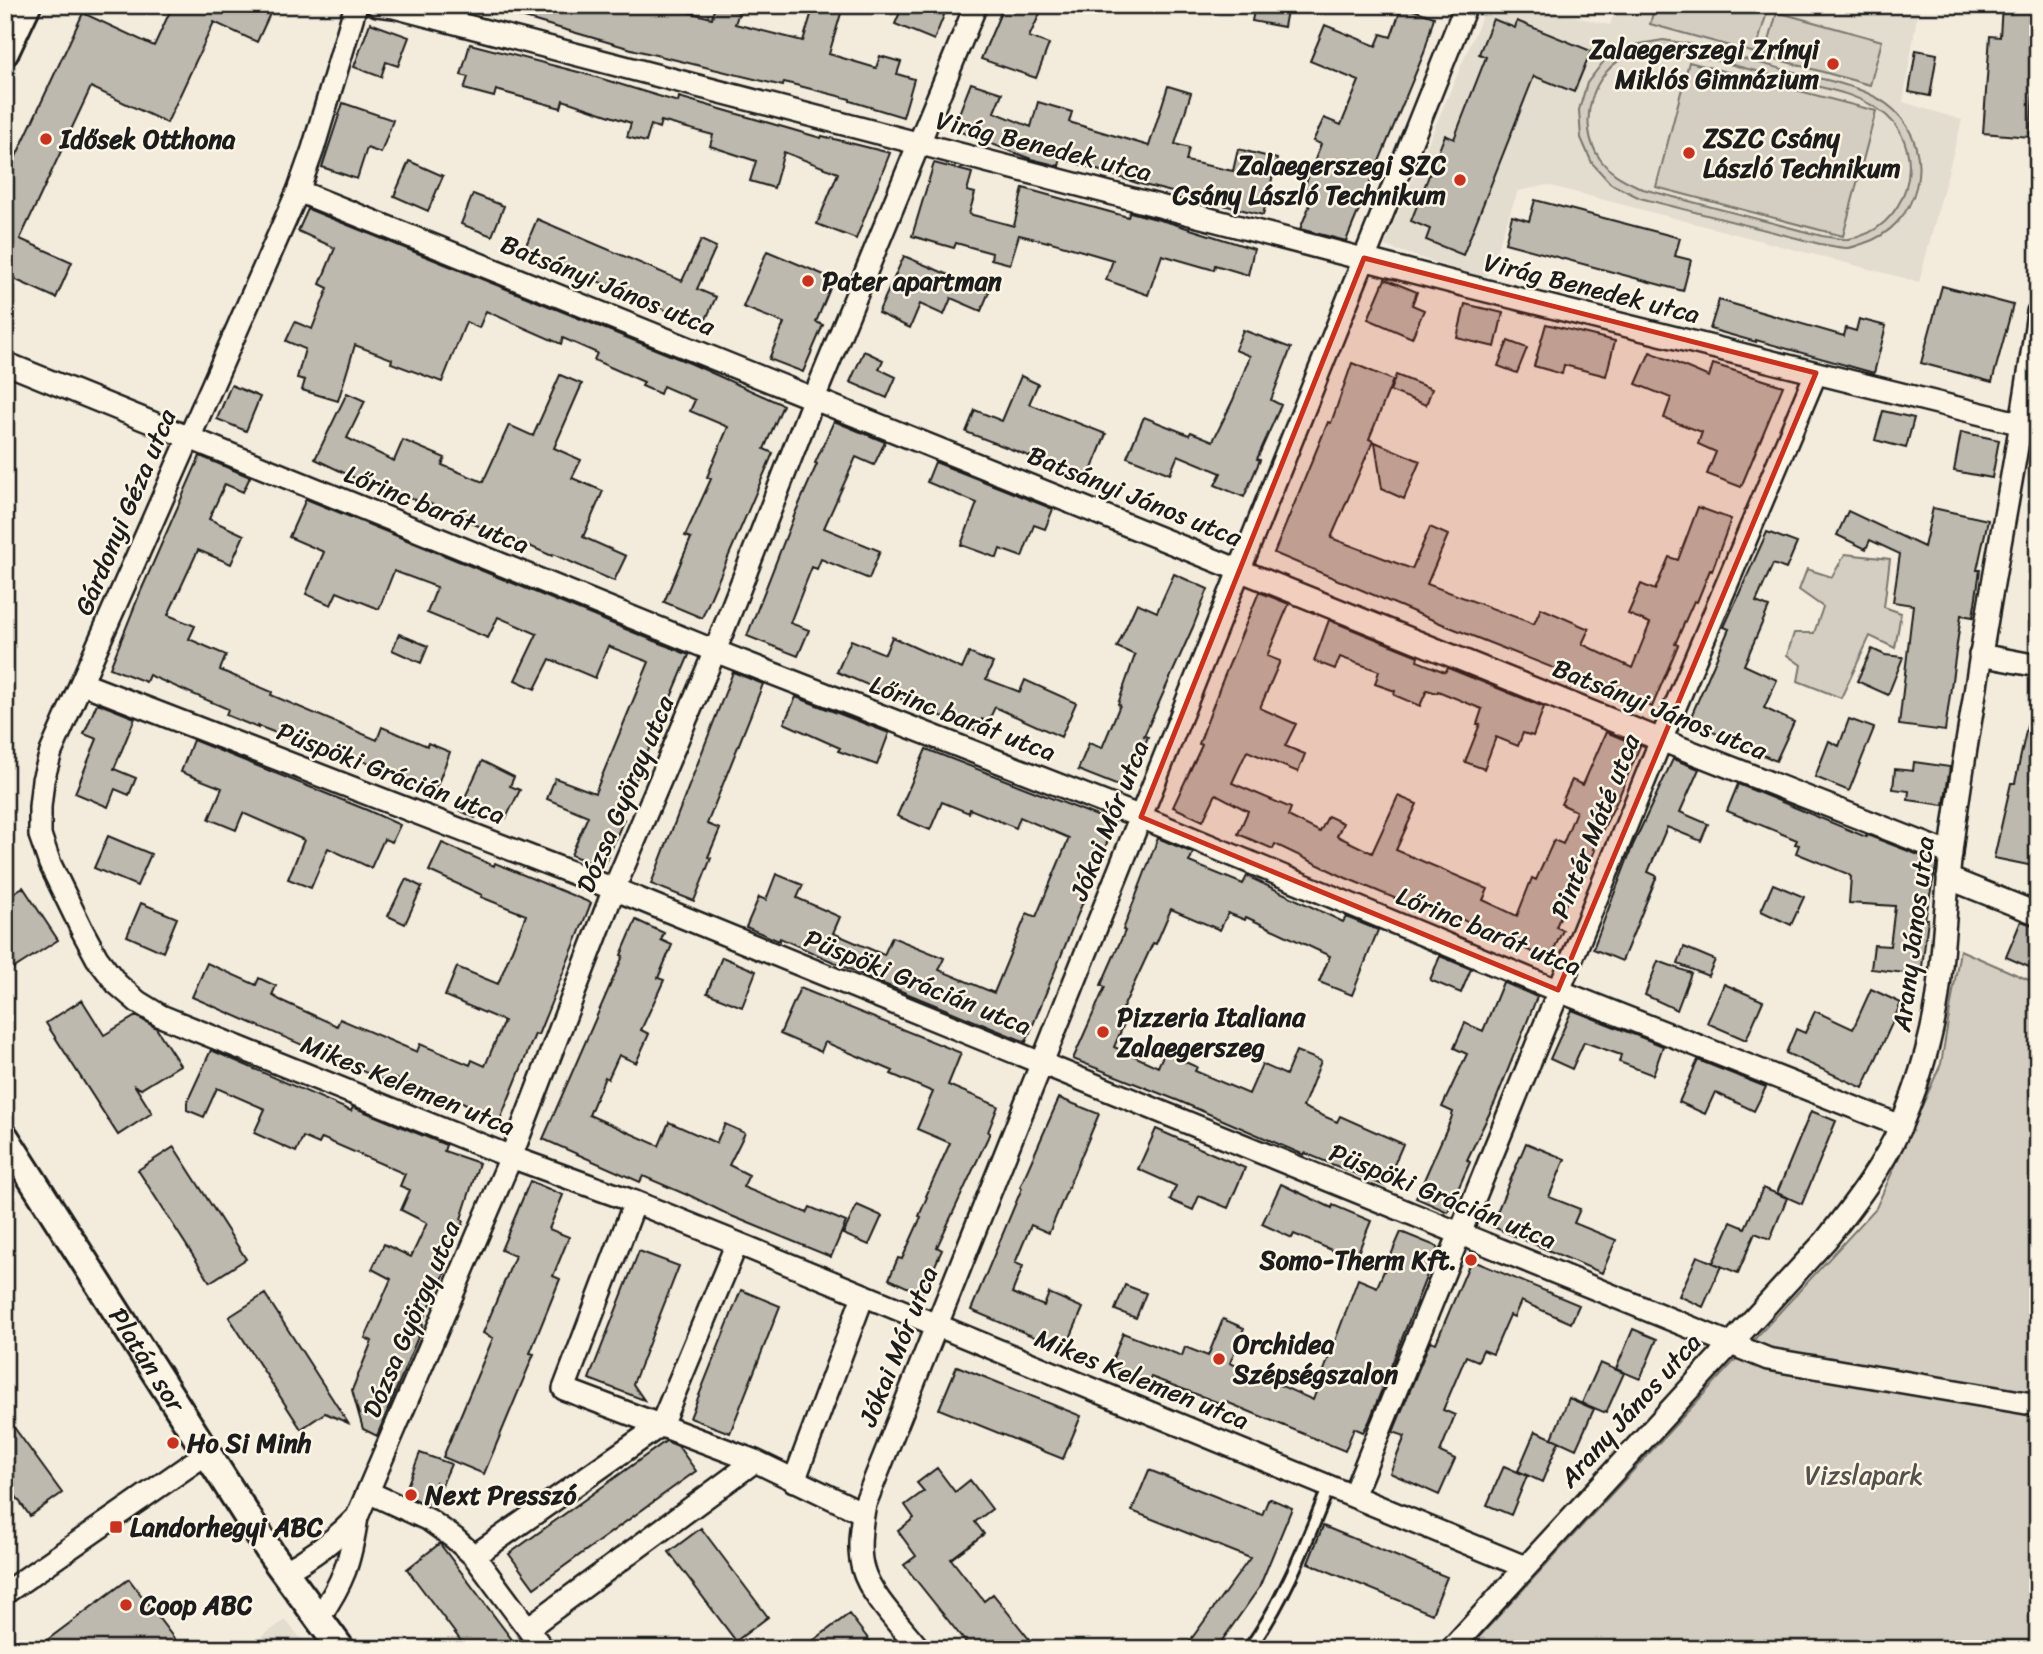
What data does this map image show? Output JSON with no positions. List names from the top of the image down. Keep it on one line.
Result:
{"streets":{"street":["Virág Benedek utca","Batsányi János utca","Lőrinc barát utca","Gárdonyi Géza utca","Püspöki Grácián utca","Dózsa György utca","Jókai Mór utca","Pintér Máté utca","Arany János utca","Mikes Kelemen utca","Platán sor"]},"crossings":[["Virág Benedek utca","Dózsa György utca"],["Virág Benedek utca","Jókai Mór utca"],["Virág Benedek utca","Pintér Máté utca"],["Virág Benedek utca","Arany János utca"],["Batsányi János utca","Gárdonyi Géza utca"],["Batsányi János utca","Dózsa György utca"],["Batsányi János utca","Jókai Mór utca"],["Batsányi János utca","Pintér Máté utca"],["Batsányi János utca","Arany János utca"],["Lőrinc barát utca","Gárdonyi Géza utca"],["Lőrinc barát utca","Dózsa György utca"],["Lőrinc barát utca","Jókai Mór utca"],["Lőrinc barát utca","Pintér Máté utca"],["Lőrinc barát utca","Arany János utca"],["Gárdonyi Géza utca","Püspöki Grácián utca"],["Gárdonyi Géza utca","Mikes Kelemen utca"],["Püspöki Grácián utca","Dózsa György utca"],["Püspöki Grácián utca","Jókai Mór utca"],["Püspöki Grácián utca","Pintér Máté utca"],["Püspöki Grácián utca","Arany János utca"],["Dózsa György utca","Mikes Kelemen utca"],["Dózsa György utca","Platán sor"],["Jókai Mór utca","Mikes Kelemen utca"],["Pintér Máté utca","Mikes Kelemen utca"],["Arany János utca","Mikes Kelemen utca"]],"parks":["Vizslapark"],"places":{"other":["Zalaegerszegi Zrínyi Miklós Gimnázium","Idősek Otthona","ZSZC Csány László Technikum","Zalaegerszegi SZC Csány László Technikum","Pater apartman","Pizzeria Italiana Zalaegerszeg","Somo-Therm Kft.","Orchidea Szépségszalon","Ho Si Minh","Next Presszó","Coop ABC"],"transit":["Landorhegyi ABC"]}}
